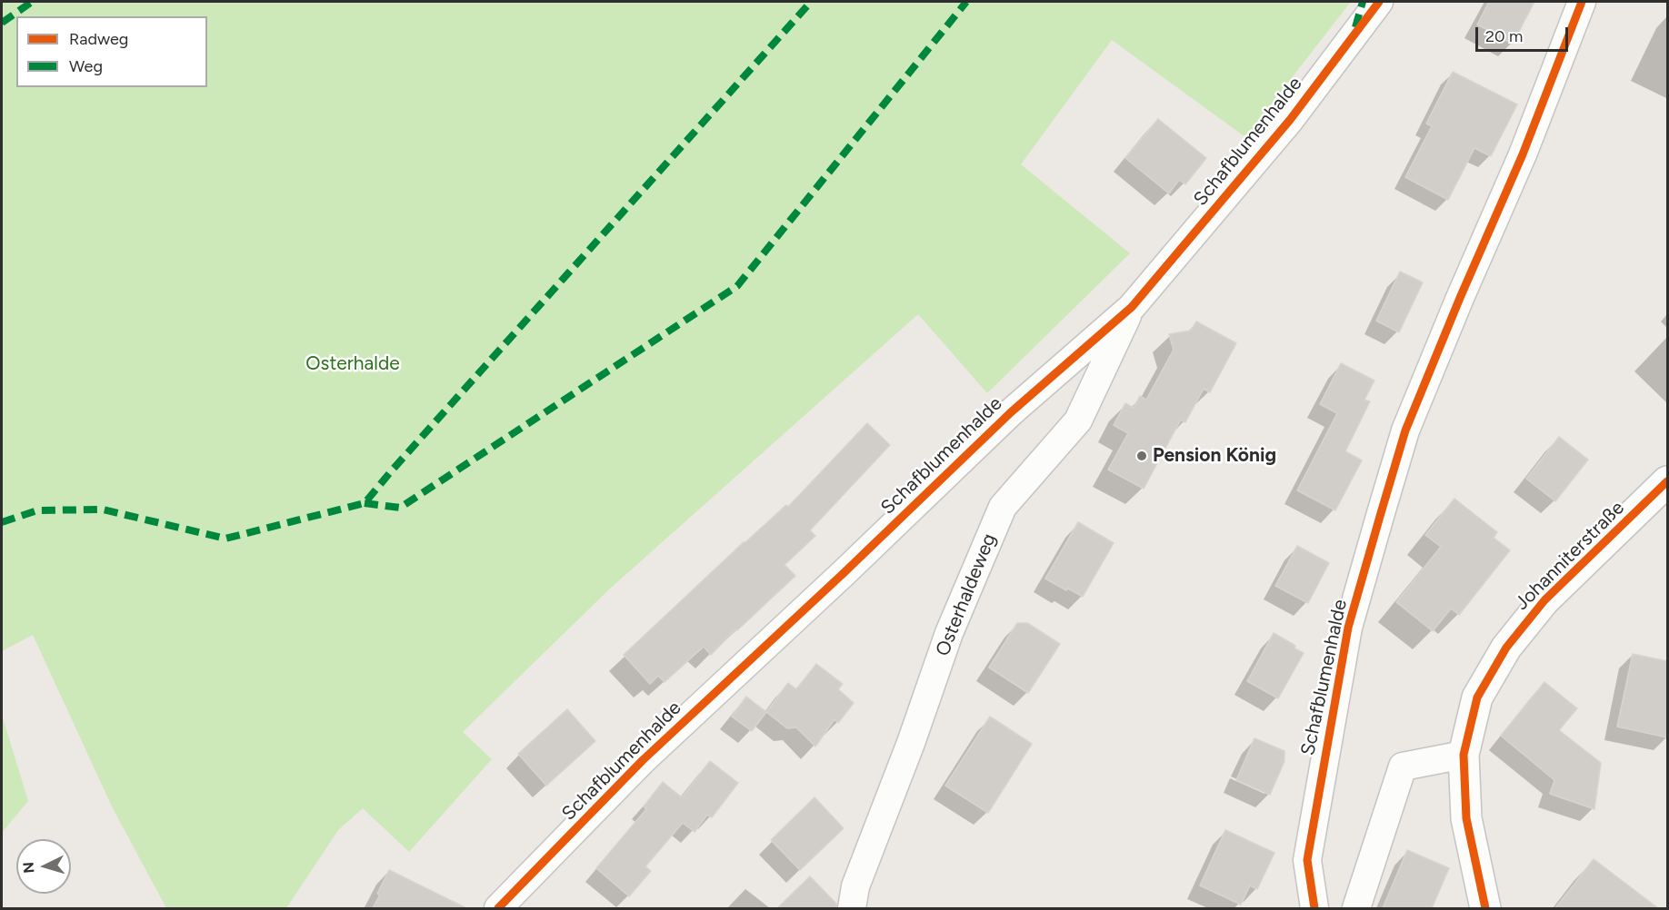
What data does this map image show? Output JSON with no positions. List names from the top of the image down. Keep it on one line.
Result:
{"streets":{"street":["Schafblumenhalde","Johanniterstraße","Osterhaldeweg"]},"crossings":[["Schafblumenhalde","Osterhaldeweg"]],"parks":["Osterhalde"],"places":["Pension König"],"legend":["Radweg","Weg"],"scale_bar":"20 m","north":"left"}
